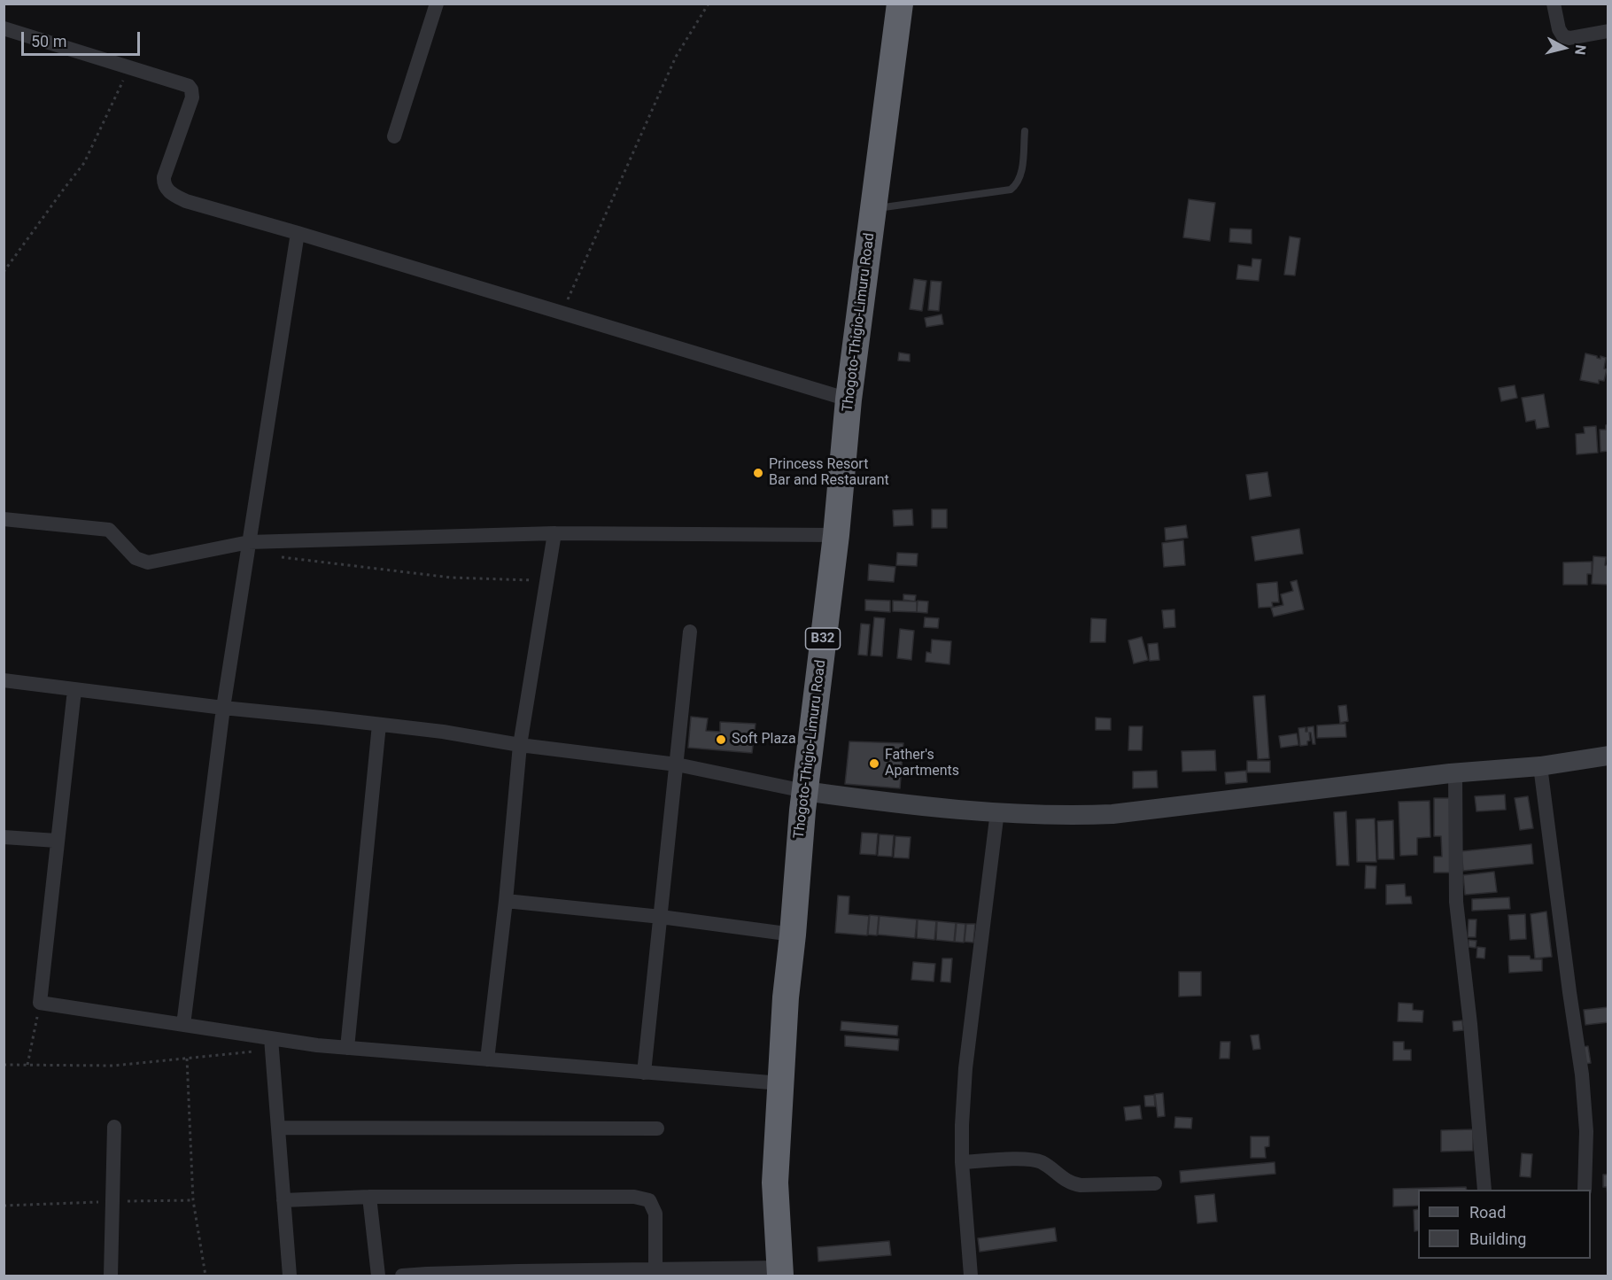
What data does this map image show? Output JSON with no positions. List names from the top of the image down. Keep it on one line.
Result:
{"streets":{"highway":["Thogoto-Thigio-Limuru Road","B32"]},"places":["Princess Resort Bar and Restaurant","Soft Plaza","Father's Apartments"],"legend":["Road","Building"],"scale_bar":"50 m","north":"right"}
